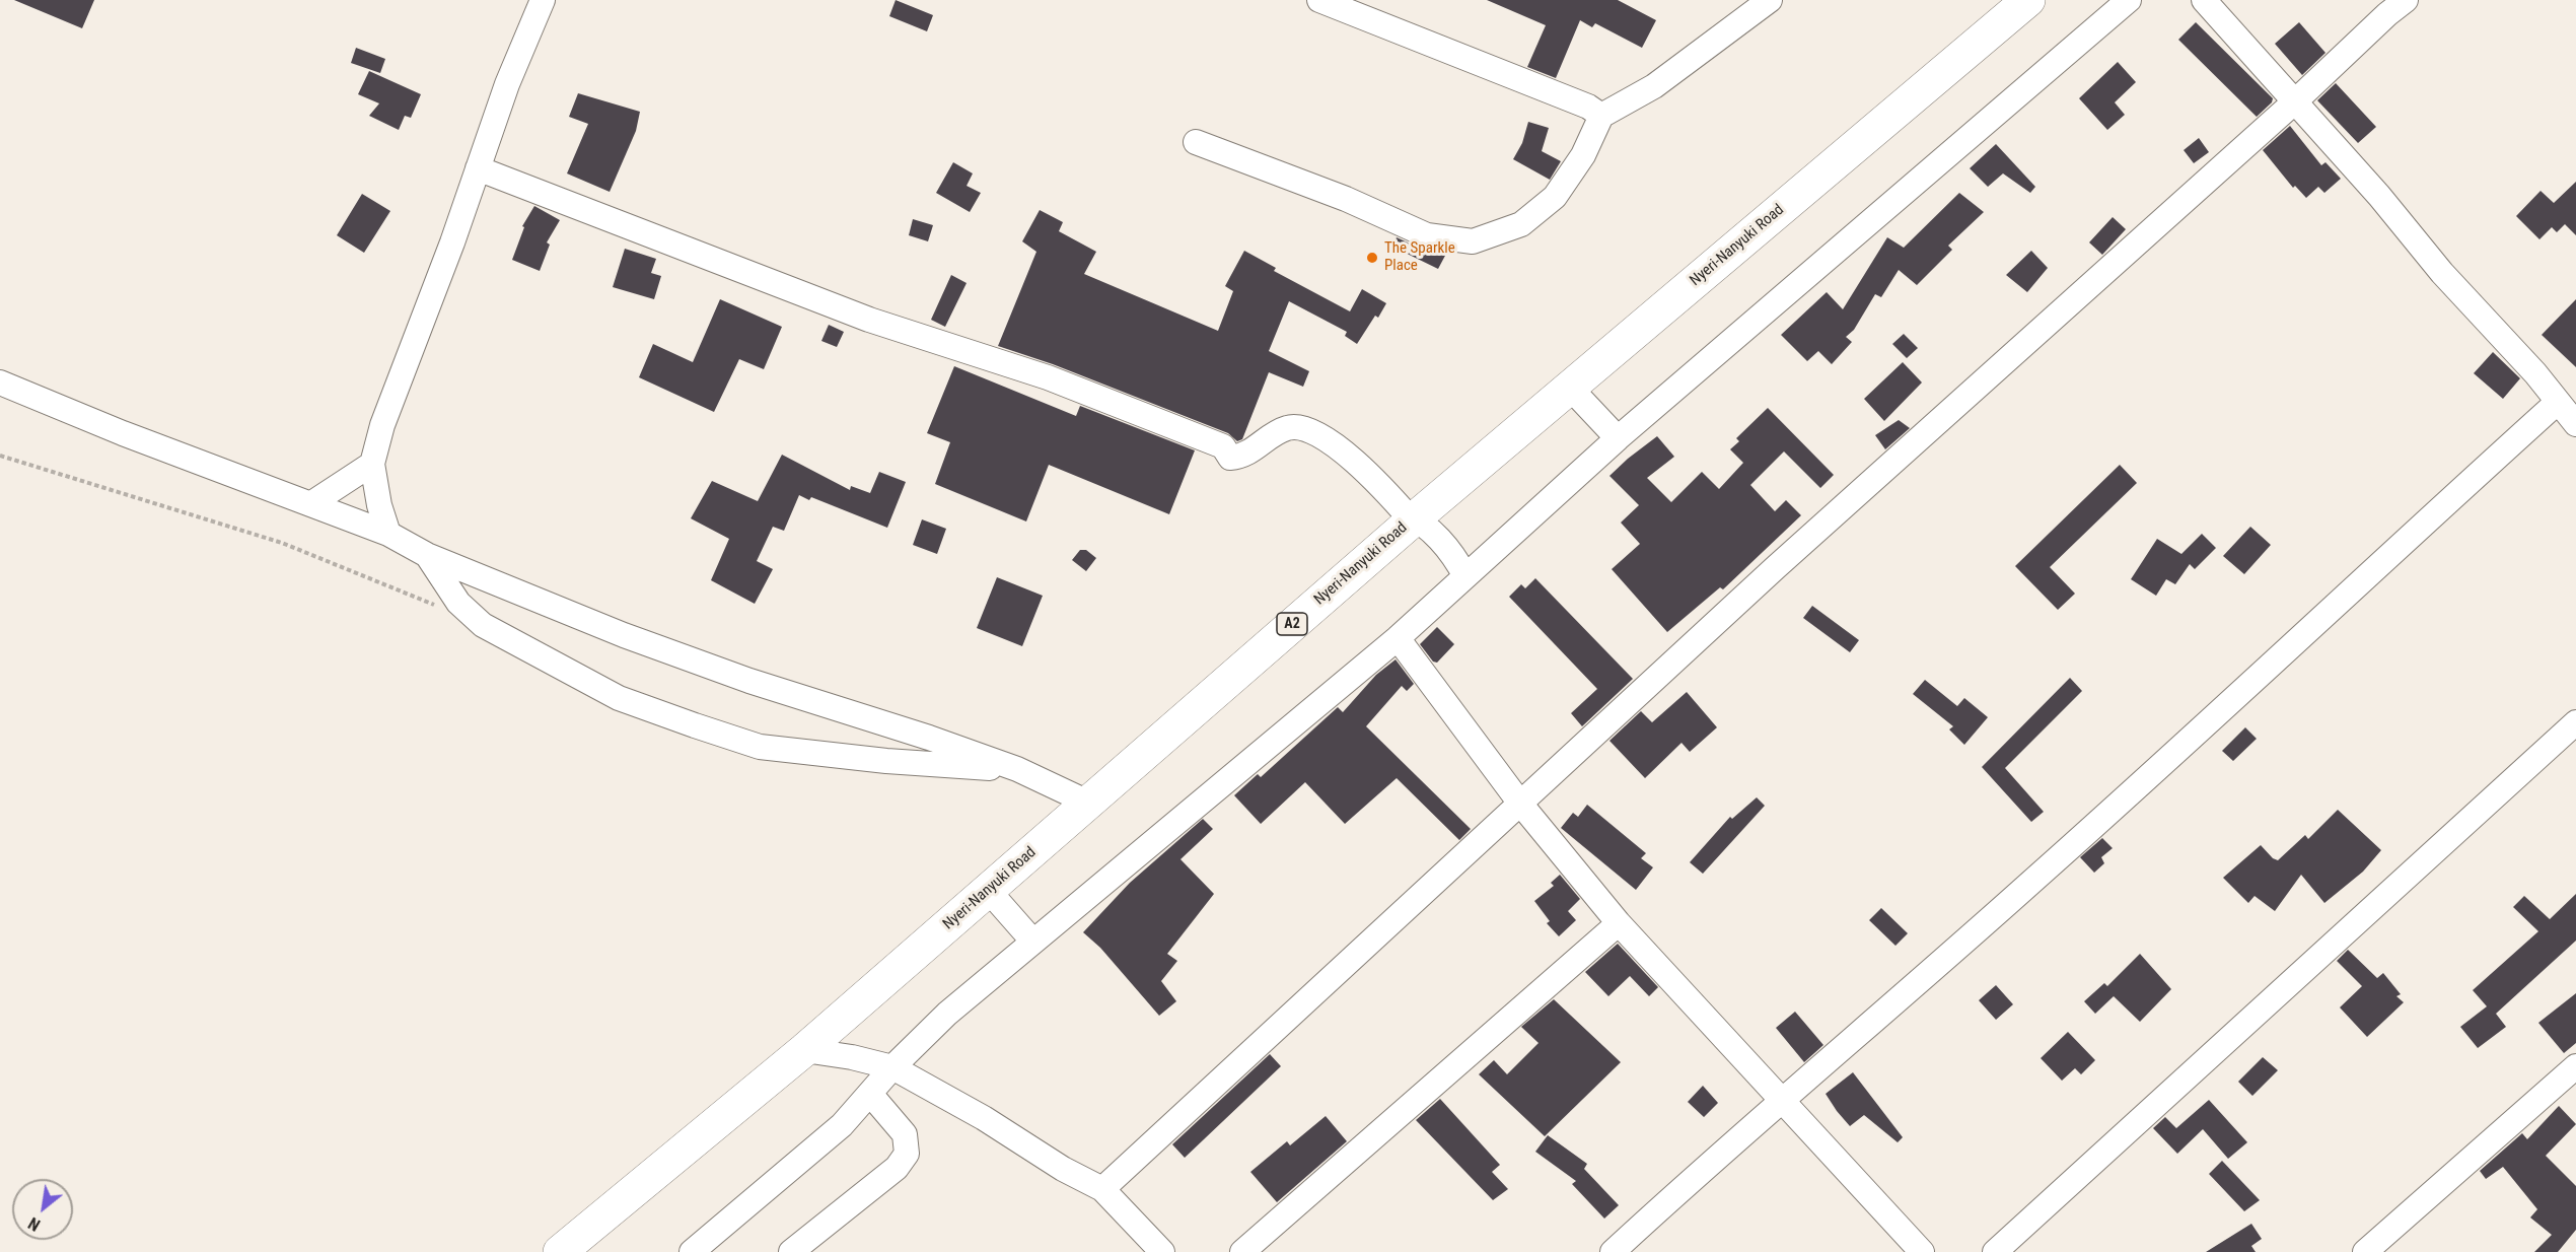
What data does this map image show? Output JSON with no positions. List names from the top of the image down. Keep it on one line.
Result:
{"streets":{"highway":["Nyeri-Nanyuki Road","A2"]},"places":["The Sparkle Place"],"north":"bottom left"}
